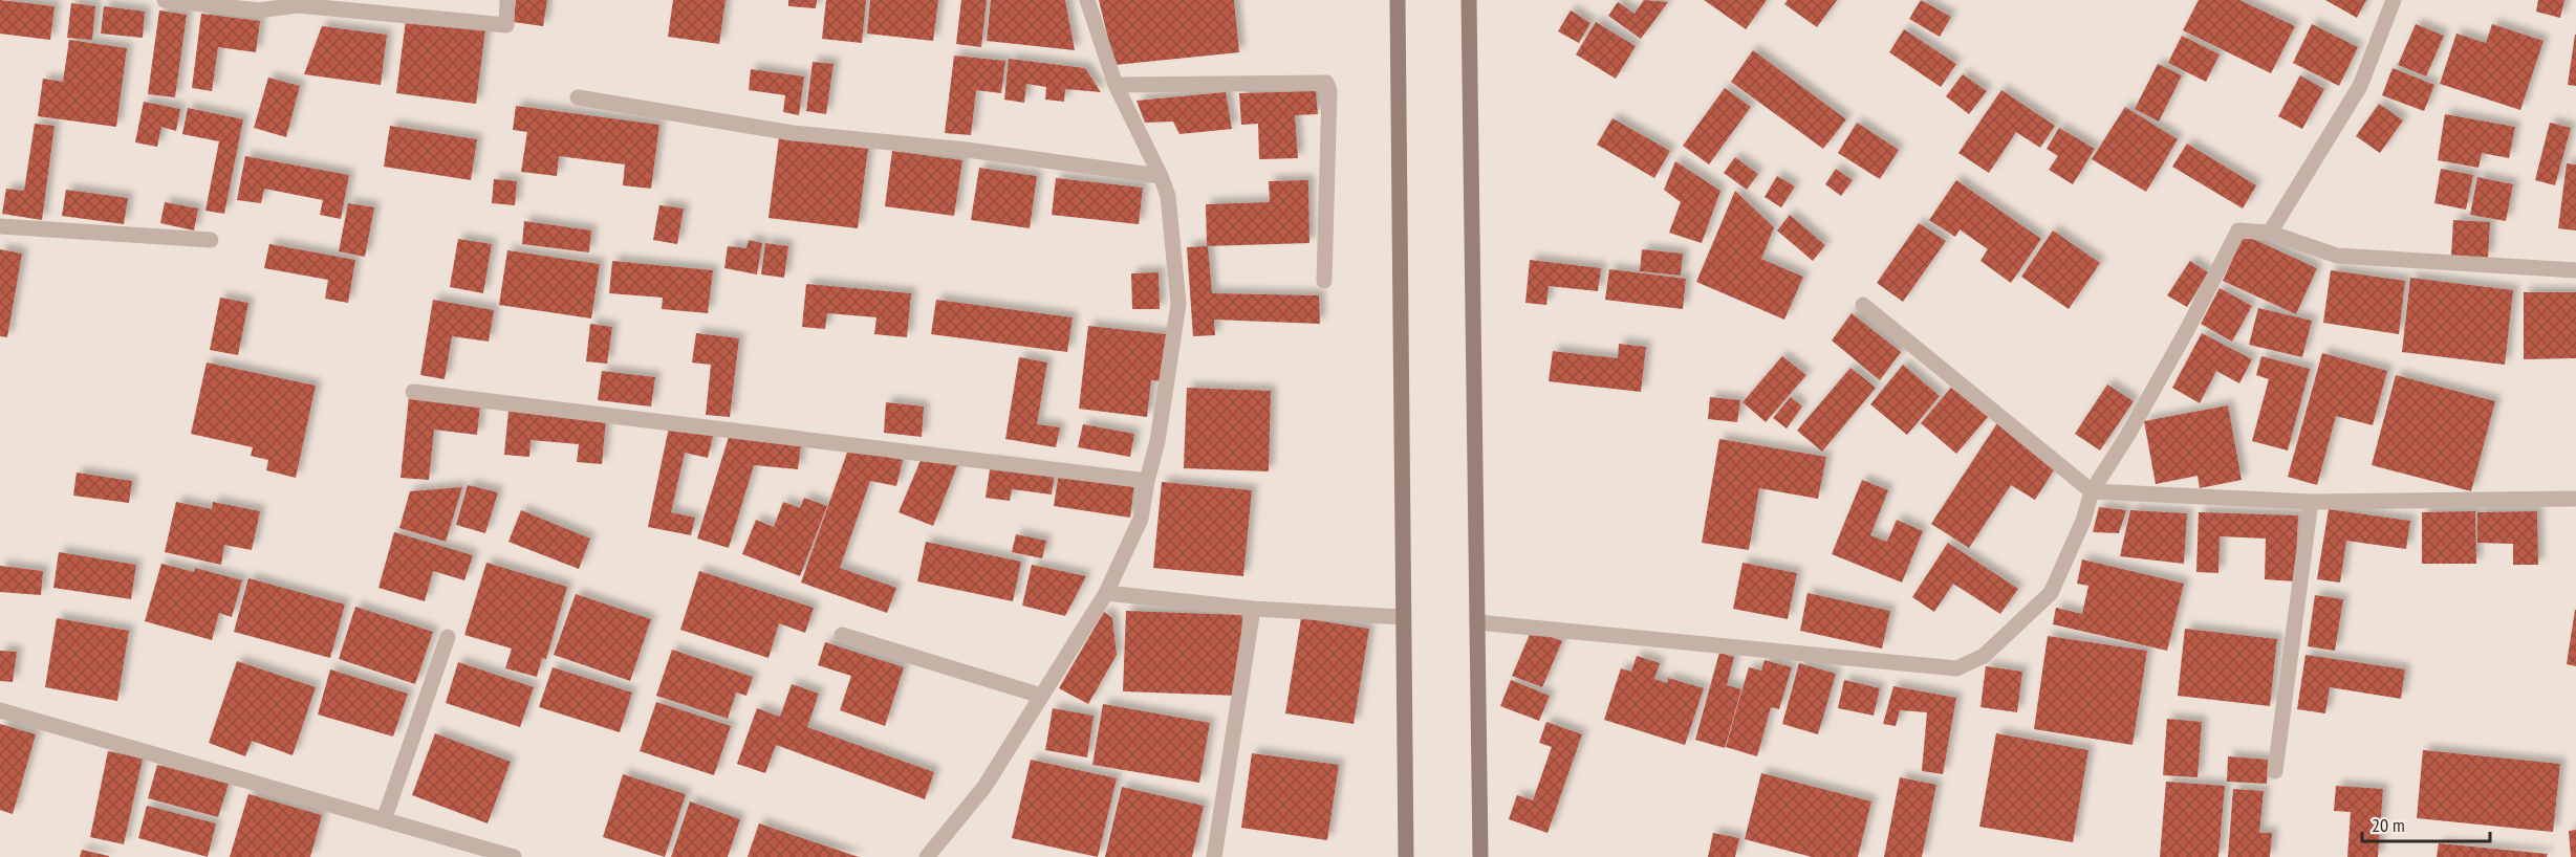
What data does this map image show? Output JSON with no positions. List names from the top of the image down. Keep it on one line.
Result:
{"scale_bar":"20 m"}
